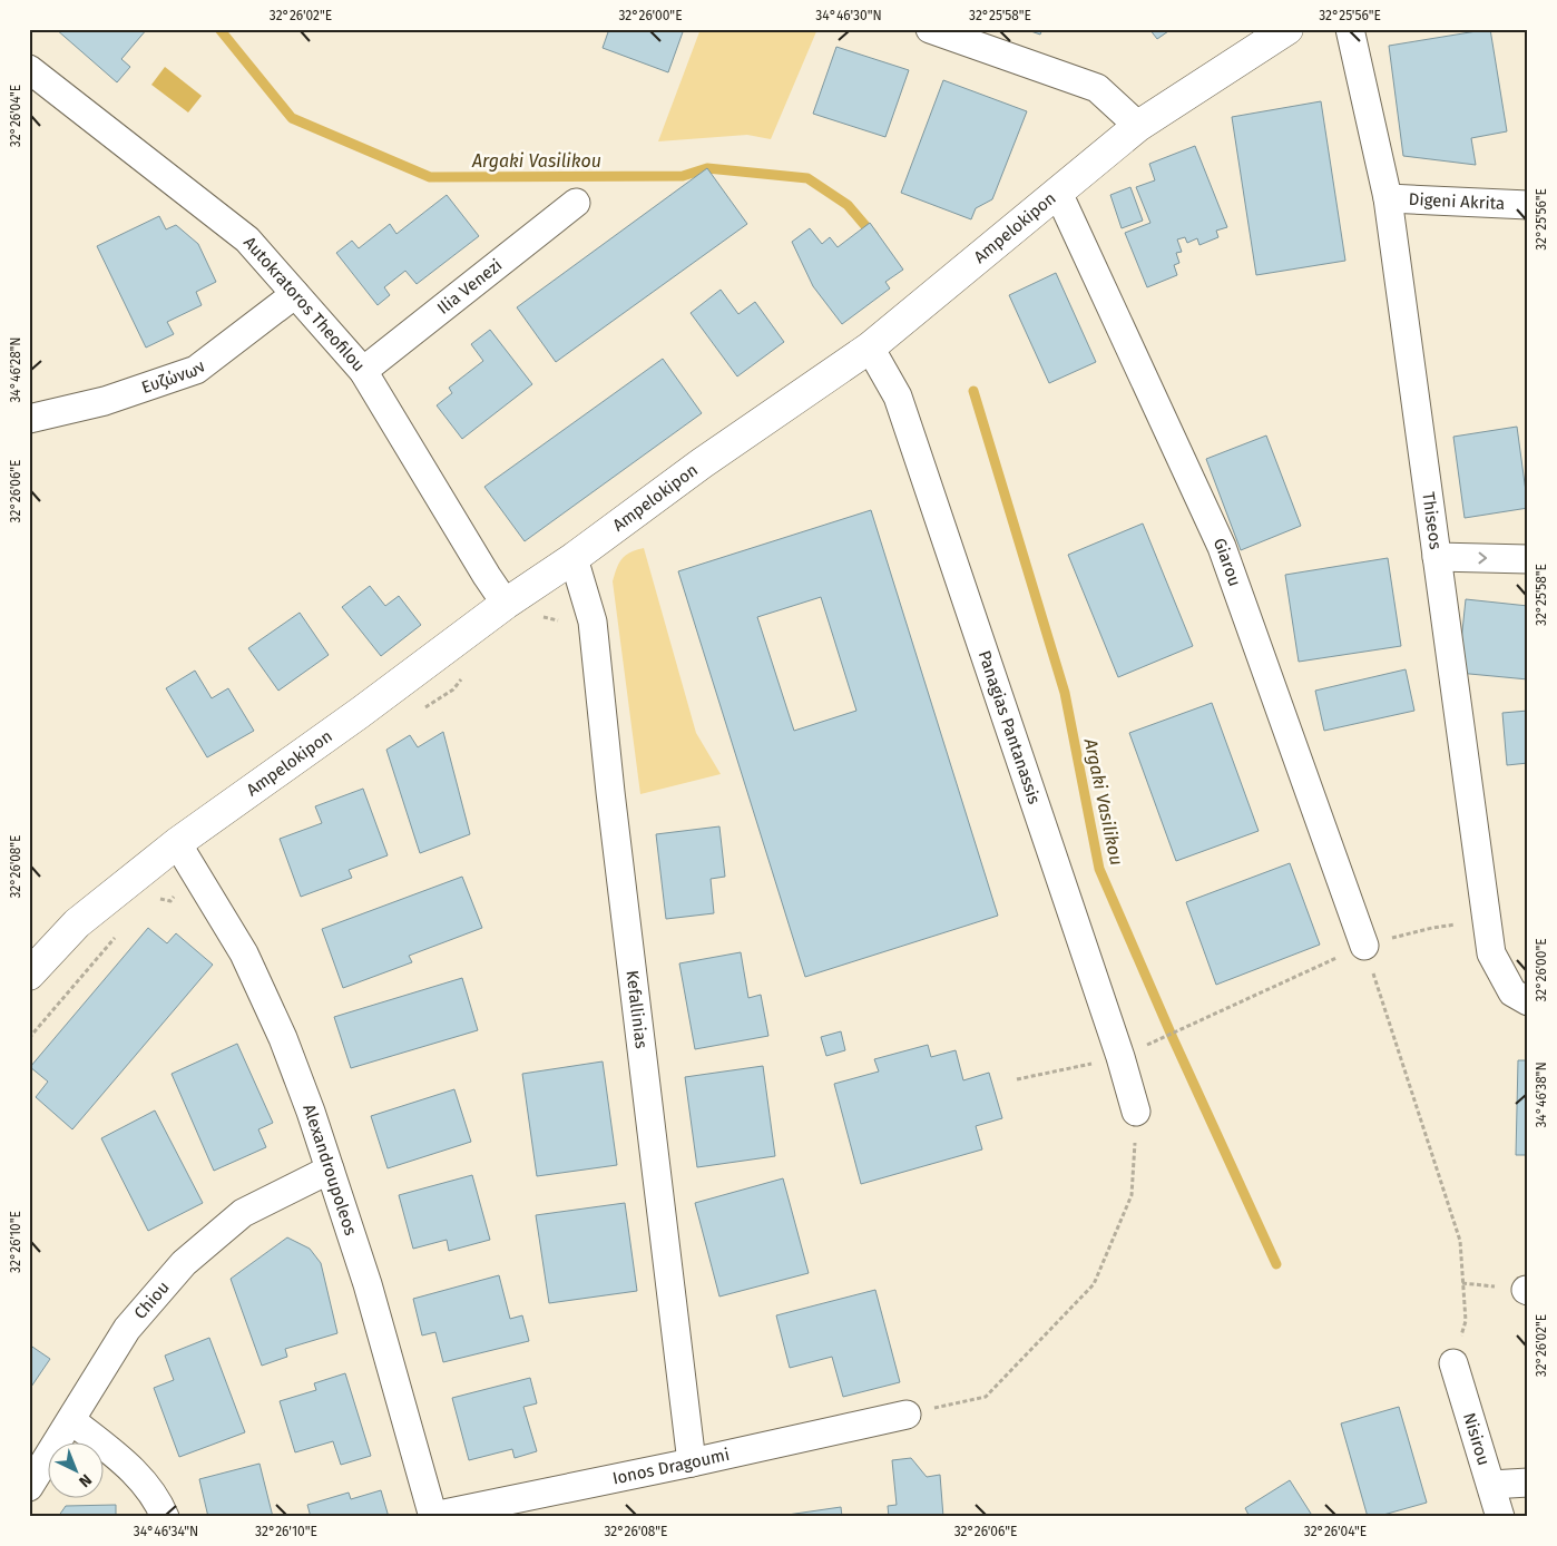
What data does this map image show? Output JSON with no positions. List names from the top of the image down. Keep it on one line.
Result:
{"streets":{"street":["Digeni Akrita","Ampelokipon","Ilia Venezi","Autokratoros Theofilou","Ευζώνων","Thiseos","Giarou","Panagias Pantanassis","Kefallinias","Alexandroupoleos","Chiou","Nisirou","Ionos Dragoumi"]},"crossings":[["Digeni Akrita","Thiseos"],["Ampelokipon","Autokratoros Theofilou"],["Ampelokipon","Giarou"],["Ampelokipon","Panagias Pantanassis"],["Ampelokipon","Kefallinias"],["Ampelokipon","Alexandroupoleos"],["Ilia Venezi","Autokratoros Theofilou"],["Autokratoros Theofilou","Ευζώνων"],["Kefallinias","Ionos Dragoumi"],["Alexandroupoleos","Chiou"],["Alexandroupoleos","Ionos Dragoumi"]],"water":["Argaki Vasilikou"],"north":"bottom right","coordinates":["32°26'02\"E","32°26'00\"E","34°46'30\"N","32°25'58\"E","32°25'56\"E","32°26'04\"E","34°46'28\"N","32°26'06\"E","32°26'08\"E","34°46'38\"N","32°26'10\"E","34°46'34\"N"]}
